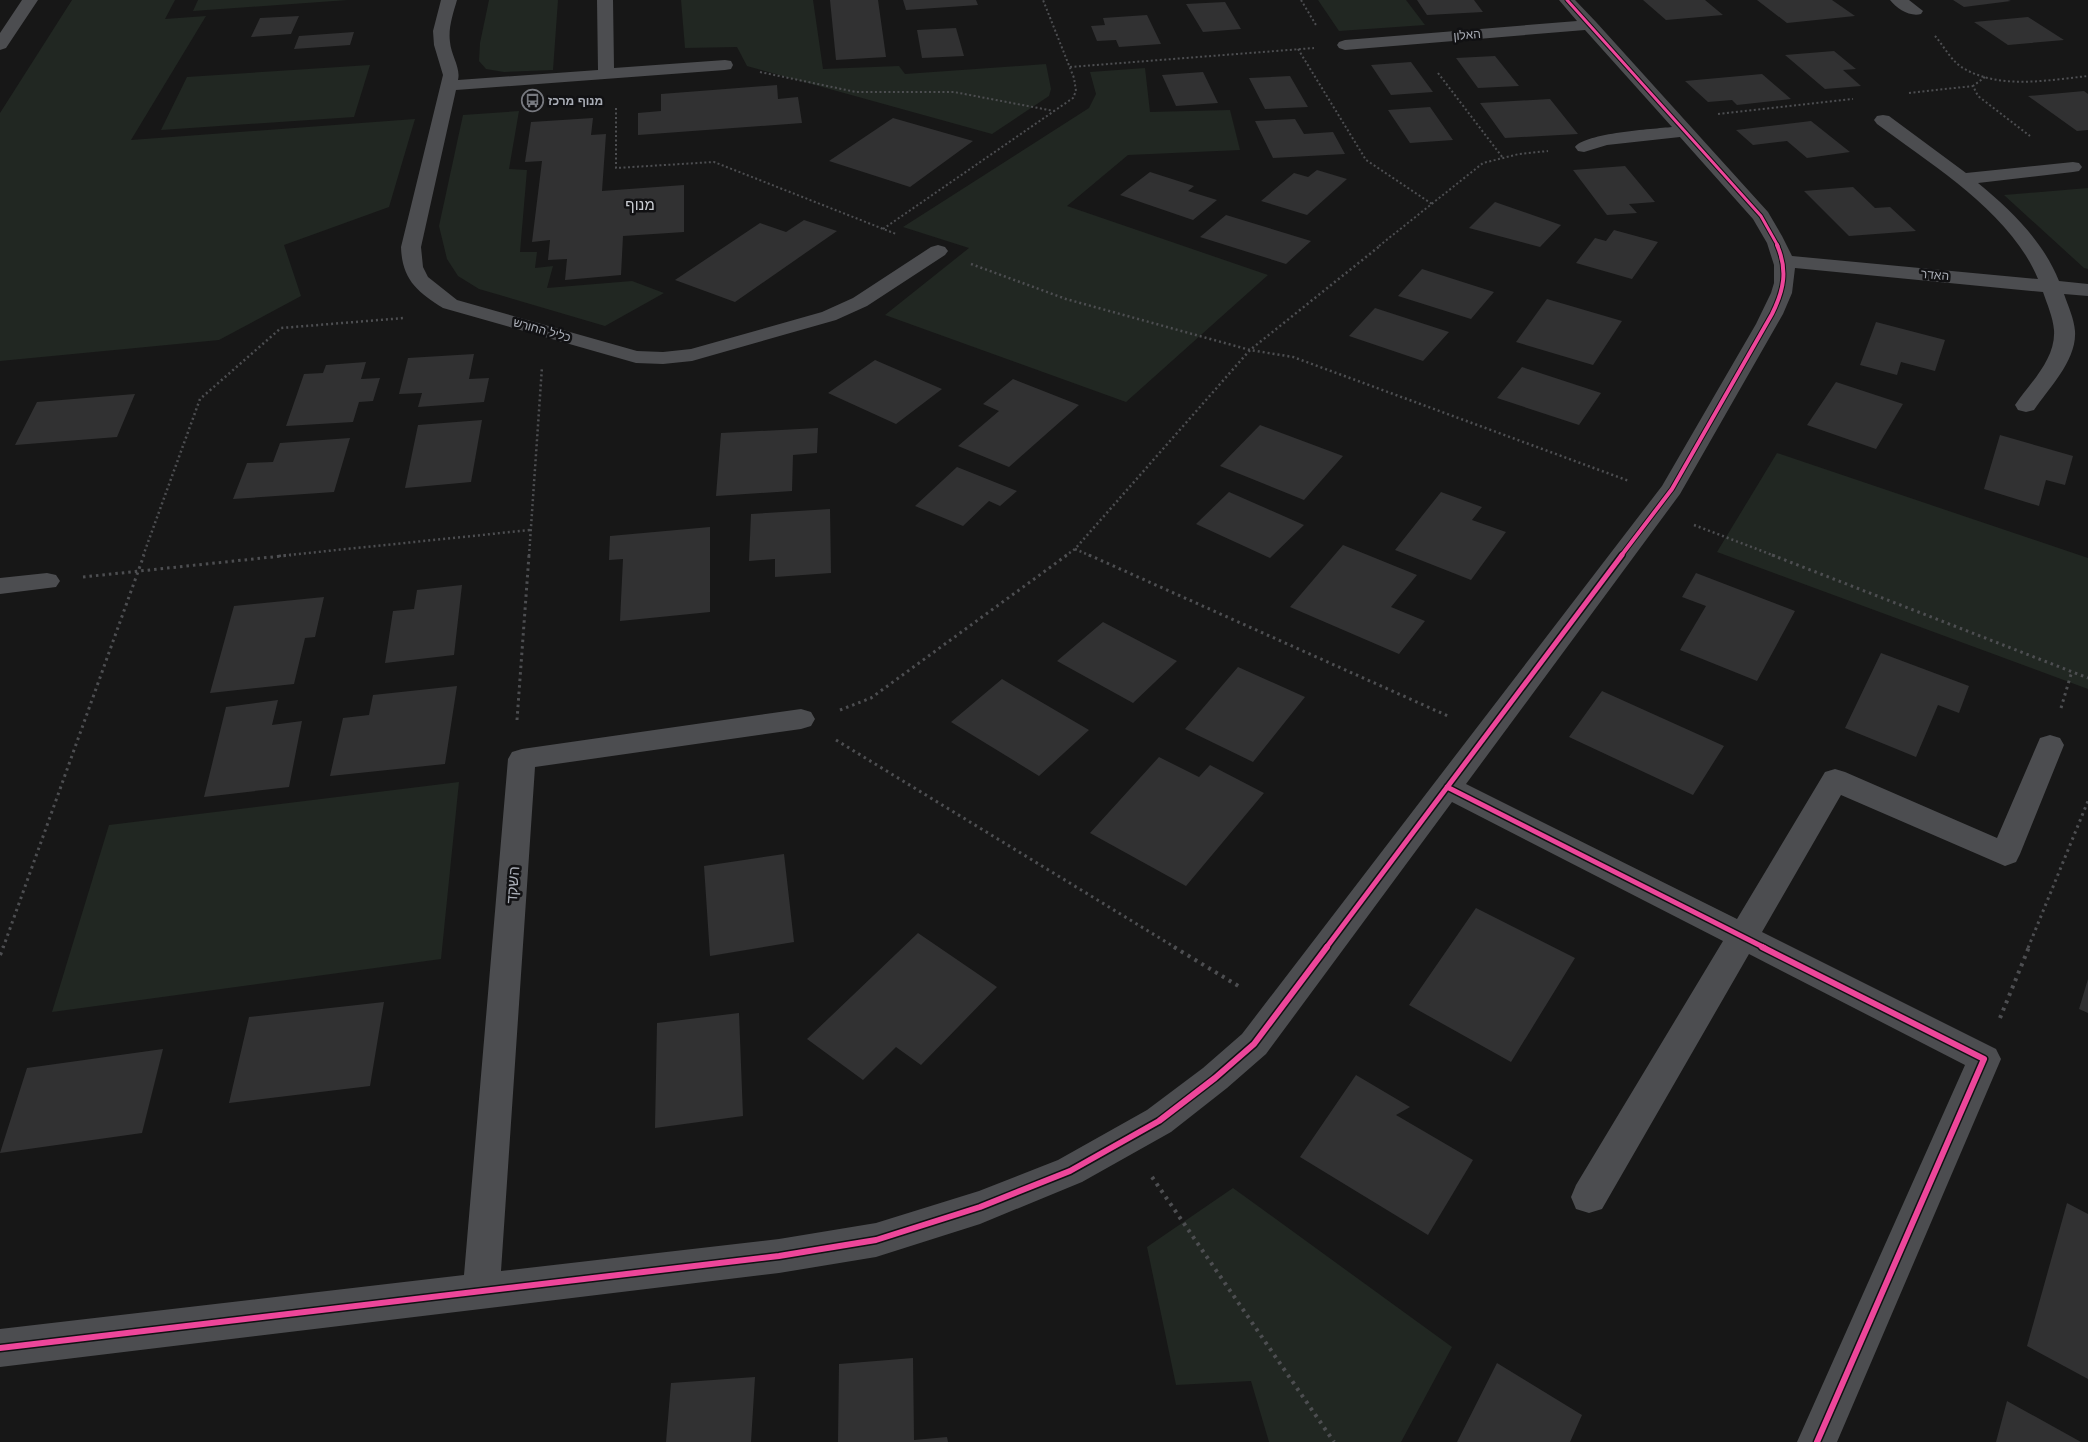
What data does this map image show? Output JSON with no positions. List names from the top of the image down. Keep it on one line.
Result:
{"streets":{"street":["האלון","האדר","כליל החורש","השקד"]},"districts":["מנוף"],"places":{"bus stop":["מנוף מרכז"]}}
